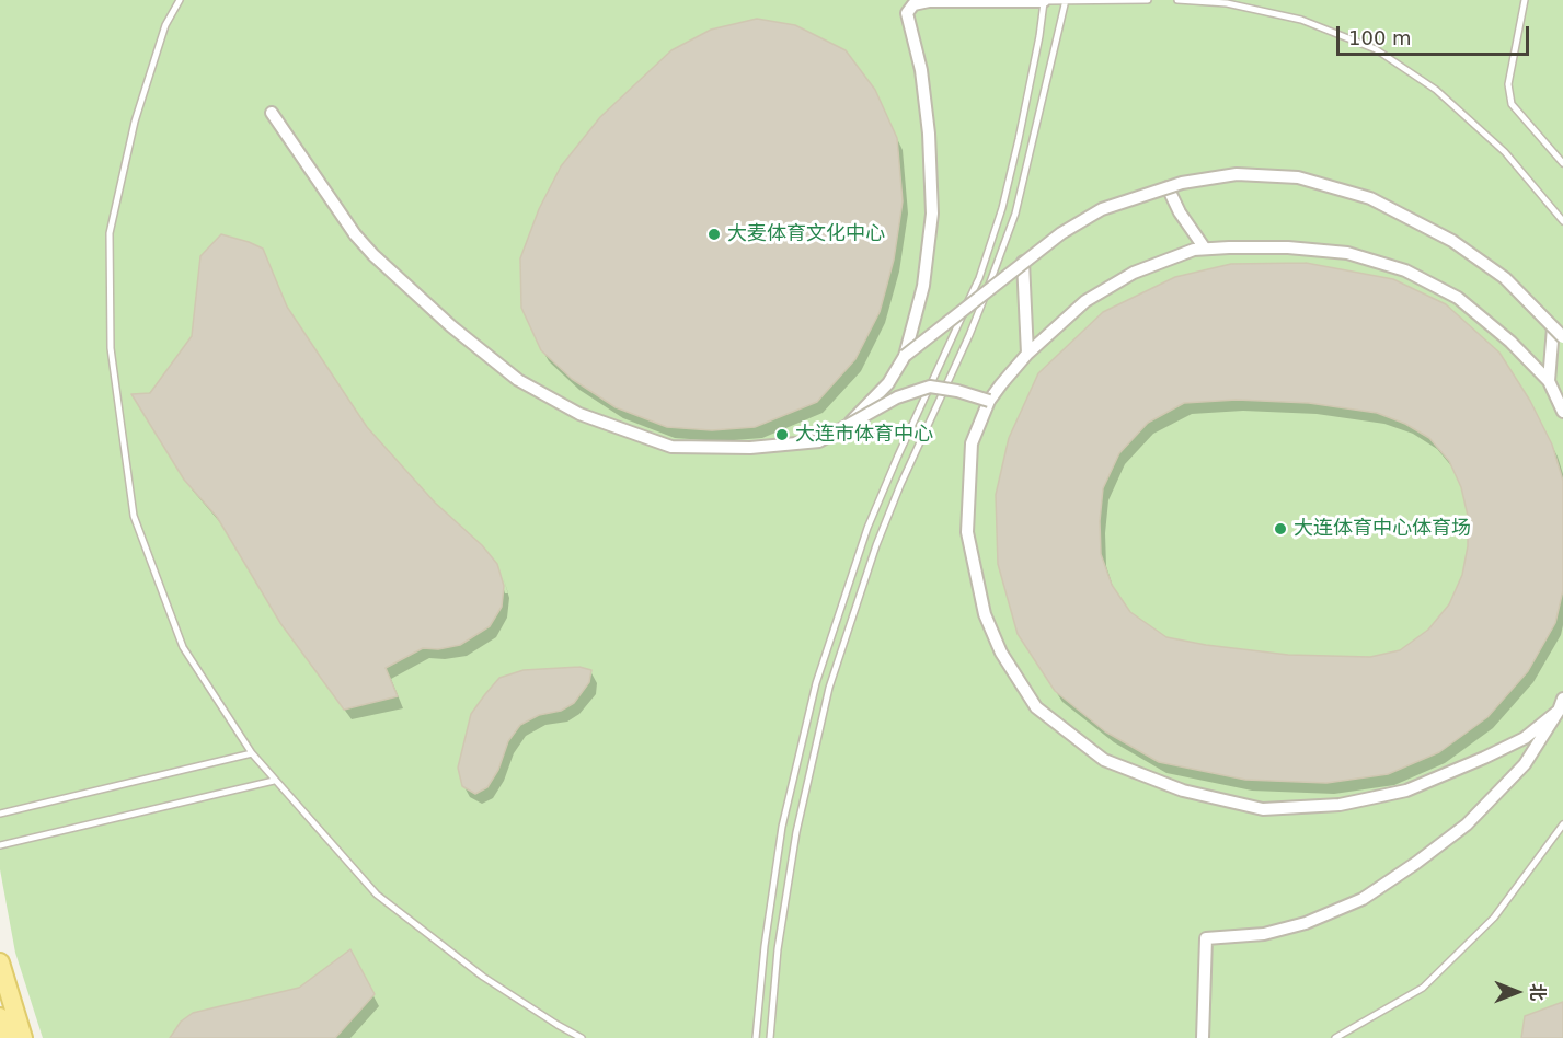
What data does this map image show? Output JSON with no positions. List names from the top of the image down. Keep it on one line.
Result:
{"places":["大麦体育文化中心","大连市体育中心","大连体育中心体育场"],"scale_bar":"100 m","north":"right"}
